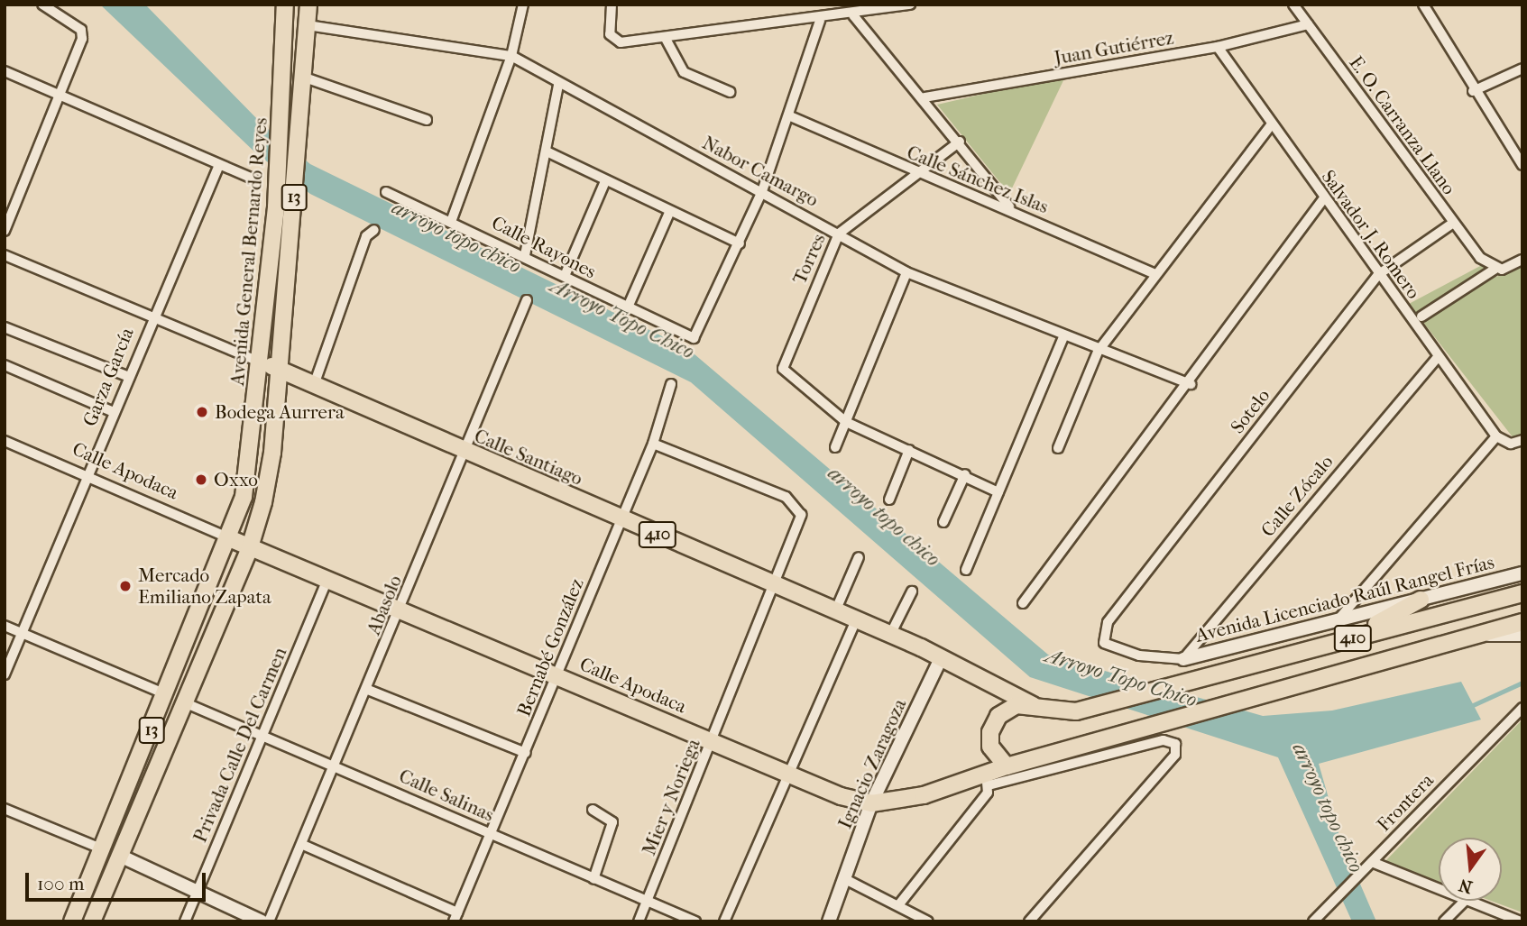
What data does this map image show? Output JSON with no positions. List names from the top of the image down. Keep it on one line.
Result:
{"streets":{"main road":["13","Avenida General Bernardo Reyes","Calle Santiago","Calle Apodaca","410"],"street":["Juan Gutiérrez","E. O. Carranza Llano","Nabor Camargo","Calle Sánchez Islas","Salvador J. Romero","Calle Rayones","Torres","Garza García","Sotelo","Calle Zócalo","Avenida Licenciado Raúl Rangel Frías","Abasolo","Bernabé González","Privada Calle Del Carmen","Ignacio Zaragoza","Calle Salinas","Mier y Noriega","Frontera"]},"crossings":[["Juan Gutiérrez","E. O. Carranza Llano"],["Juan Gutiérrez","Salvador J. Romero"],["E. O. Carranza Llano","Sotelo"],["Nabor Camargo","13"],["Nabor Camargo","Torres"],["Calle Sánchez Islas","Torres"],["13","Calle Santiago"],["13","Calle Apodaca"],["13","410"],["13","Calle Salinas"],["Salvador J. Romero","Sotelo"],["Salvador J. Romero","Calle Zócalo"],["Avenida General Bernardo Reyes","Calle Santiago"],["Avenida General Bernardo Reyes","Calle Apodaca"],["Avenida General Bernardo Reyes","410"],["Garza García","Calle Santiago"],["Garza García","Calle Apodaca"],["Sotelo","Avenida Licenciado Raúl Rangel Frías"],["Calle Santiago","410"],["Calle Santiago","Abasolo"],["Calle Santiago","Bernabé González"],["Calle Santiago","Ignacio Zaragoza"],["Calle Santiago","Mier y Noriega"],["Calle Apodaca","410"],["Calle Apodaca","Abasolo"],["Calle Apodaca","Bernabé González"],["Calle Apodaca","Privada Calle Del Carmen"],["Calle Apodaca","Ignacio Zaragoza"],["Calle Apodaca","Mier y Noriega"],["Calle Zócalo","Avenida Licenciado Raúl Rangel Frías"],["Abasolo","Calle Salinas"],["Bernabé González","Calle Salinas"],["Bernabé González","Mier y Noriega"],["Privada Calle Del Carmen","Calle Salinas"],["Calle Salinas","Mier y Noriega"]],"water":["arroyo topo chico","Arroyo Topo Chico"],"places":["Bodega Aurrera","Oxxo","Mercado Emiliano Zapata"],"scale_bar":"100 m","north":"bottom"}
